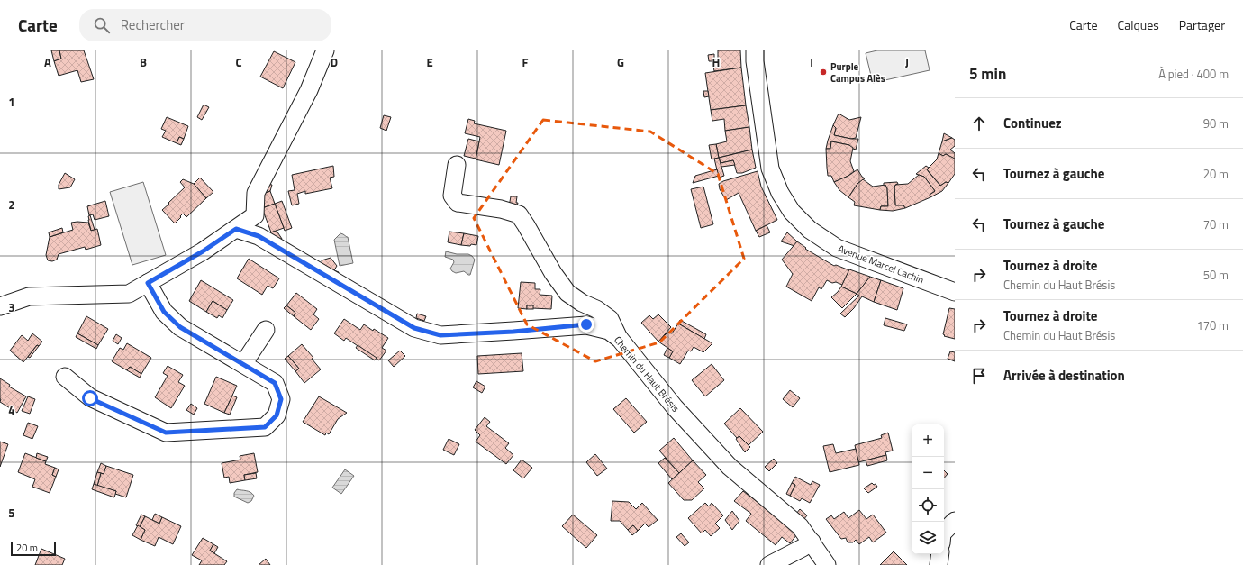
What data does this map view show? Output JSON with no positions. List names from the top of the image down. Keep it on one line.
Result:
{"streets":{"street":["Avenue Marcel Cachin","Chemin du Haut Brésis"]},"places":["Purple Campus Alès"],"scale_bar":"20 m","page":{"header":"Carte","search":"Rechercher","nav":["Carte","Calques","Partager"],"heading":["5 min","À pied · 400 m"],"list":[["Continuez","90 m"],["Tournez à gauche","20 m"],["Tournez à gauche","70 m"],["Tournez à droite","Chemin du Haut Brésis","50 m"],["Tournez à droite","Chemin du Haut Brésis","170 m"],"Arrivée à destination"],"map_buttons":["+","−"],"scale":"20 m"},"grid":{"columns":["A","B","C","D","E","F","G","H","I","J"],"rows":["1","2","3","4","5"]}}
